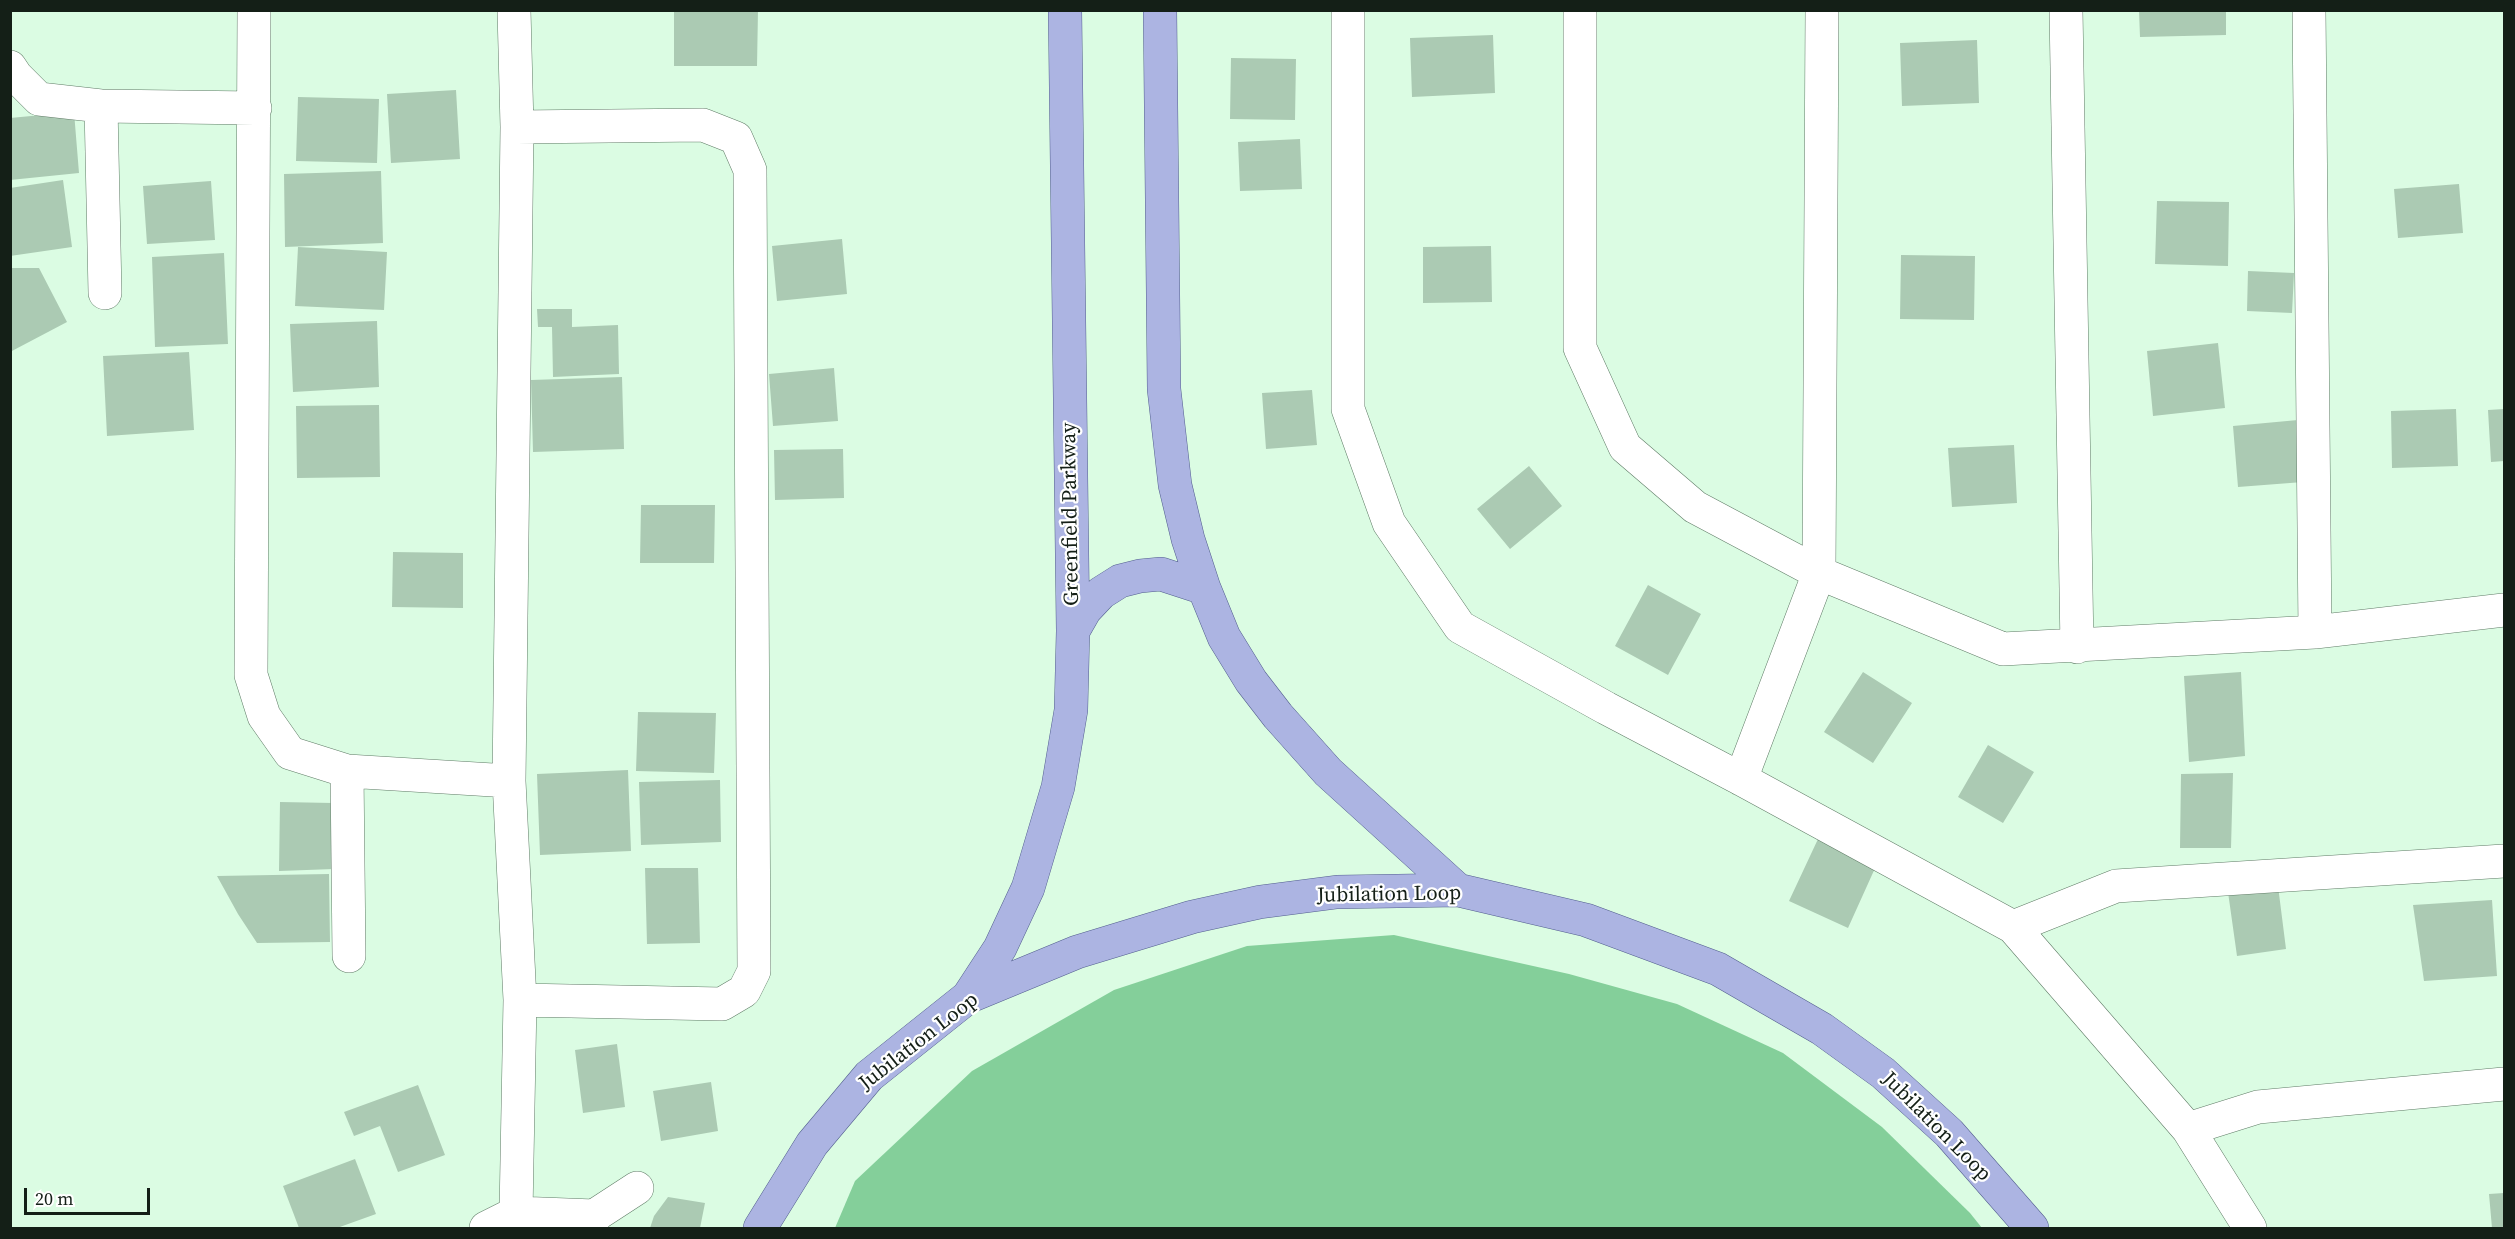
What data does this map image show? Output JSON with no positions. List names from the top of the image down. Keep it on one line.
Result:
{"streets":{"main road":["Greenfield Parkway","Jubilation Loop"]},"crossings":[["Greenfield Parkway","Jubilation Loop"]],"scale_bar":"20 m"}
